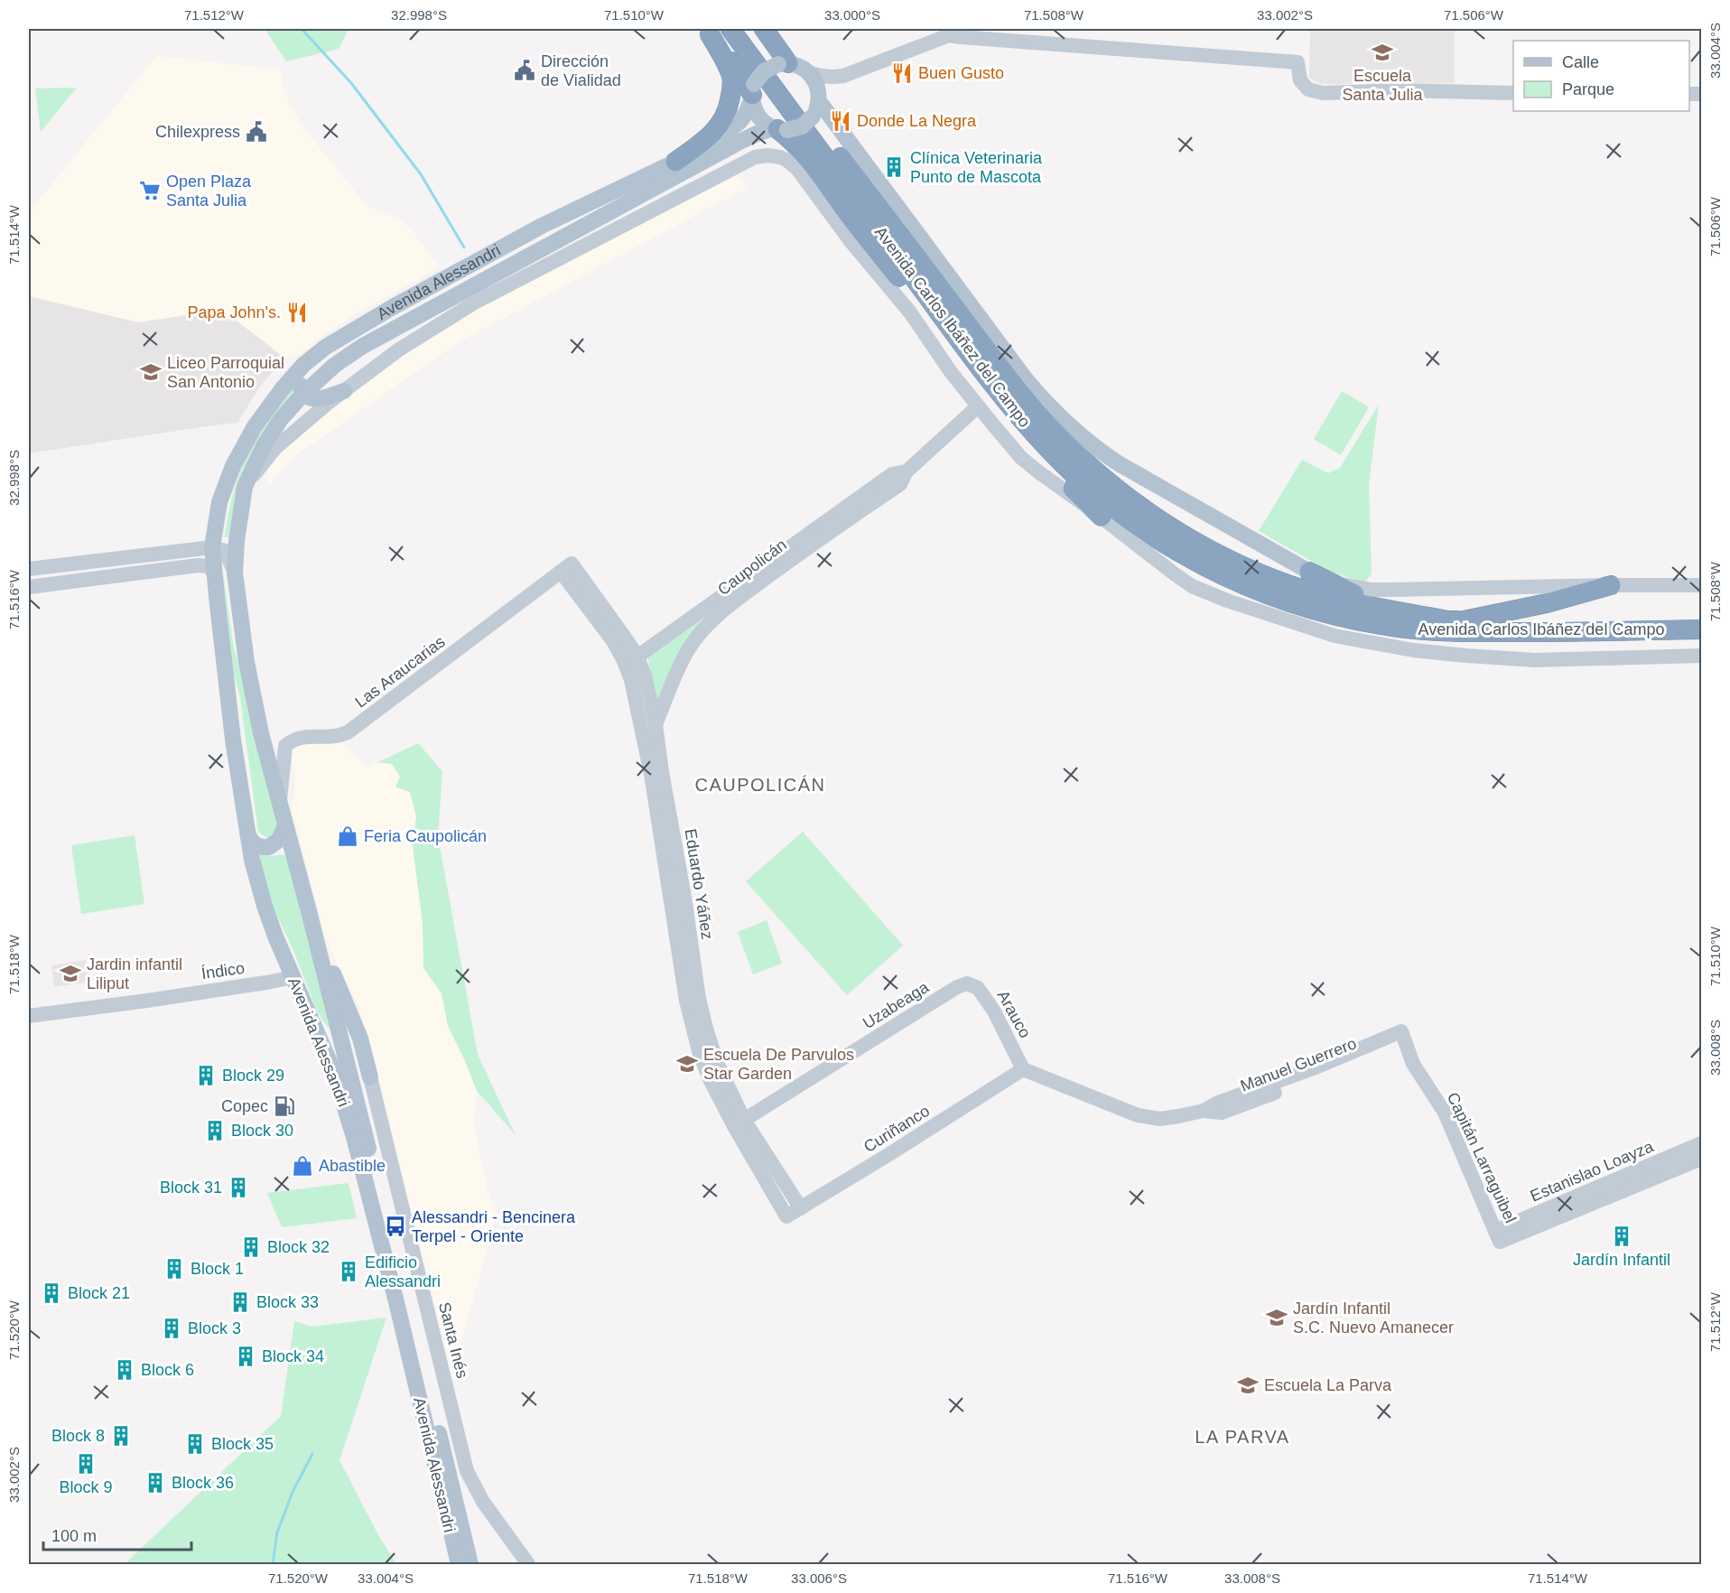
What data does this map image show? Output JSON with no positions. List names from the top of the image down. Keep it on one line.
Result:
{"streets":{"highway":["Avenida Carlos Ibáñez del Campo"],"main road":["Avenida Alessandri"],"street":["Caupolicán","Las Araucarias","Eduardo Yáñez","Índico","Uzabeaga","Arauco","Manuel Guerrero","Curiñanco","Capitán Larraguibel","Estanislao Loayza","Santa Inés"]},"crossings":[["Avenida Alessandri","Avenida Carlos Ibáñez del Campo"],["Avenida Alessandri","Las Araucarias"],["Avenida Alessandri","Índico"],["Avenida Carlos Ibáñez del Campo","Caupolicán"],["Caupolicán","Eduardo Yáñez"],["Las Araucarias","Eduardo Yáñez"],["Eduardo Yáñez","Uzabeaga"],["Eduardo Yáñez","Curiñanco"],["Uzabeaga","Arauco"],["Arauco","Manuel Guerrero"],["Arauco","Curiñanco"],["Manuel Guerrero","Curiñanco"],["Manuel Guerrero","Capitán Larraguibel"],["Capitán Larraguibel","Estanislao Loayza"]],"districts":["CAUPOLICÁN","LA PARVA"],"places":{"school or university":["Escuela Santa Julia","Liceo Parroquial San Antonio","Jardin infantil Liliput","Escuela De Parvulos Star Garden","Jardín Infantil S.C. Nuevo Amanecer","Escuela La Parva"],"public building":["Dirección de Vialidad","Chilexpress"],"restaurant":["Buen Gusto","Donde La Negra","Papa John's."],"building":["Clínica Veterinaria Punto de Mascota","Block 29","Block 30","Block 31","Jardín Infantil","Block 32","Block 1","Edificio Alessandri","Block 21","Block 33","Block 3","Block 34","Block 6","Block 8","Block 35","Block 9","Block 36"],"supermarket":["Open Plaza Santa Julia"],"shop":["Feria Caupolicán","Abastible"],"fuel station":["Copec"],"bus stop":["Alessandri - Bencinera Terpel - Oriente"]},"legend":["Calle","Parque"],"scale_bar":"100 m","coordinates":["71.512°W","32.998°S","71.510°W","33.000°S","71.508°W","33.002°S","71.506°W","33.004°S","71.514°W","71.516°W","71.518°W","33.008°S","71.520°W","33.006°S"]}
